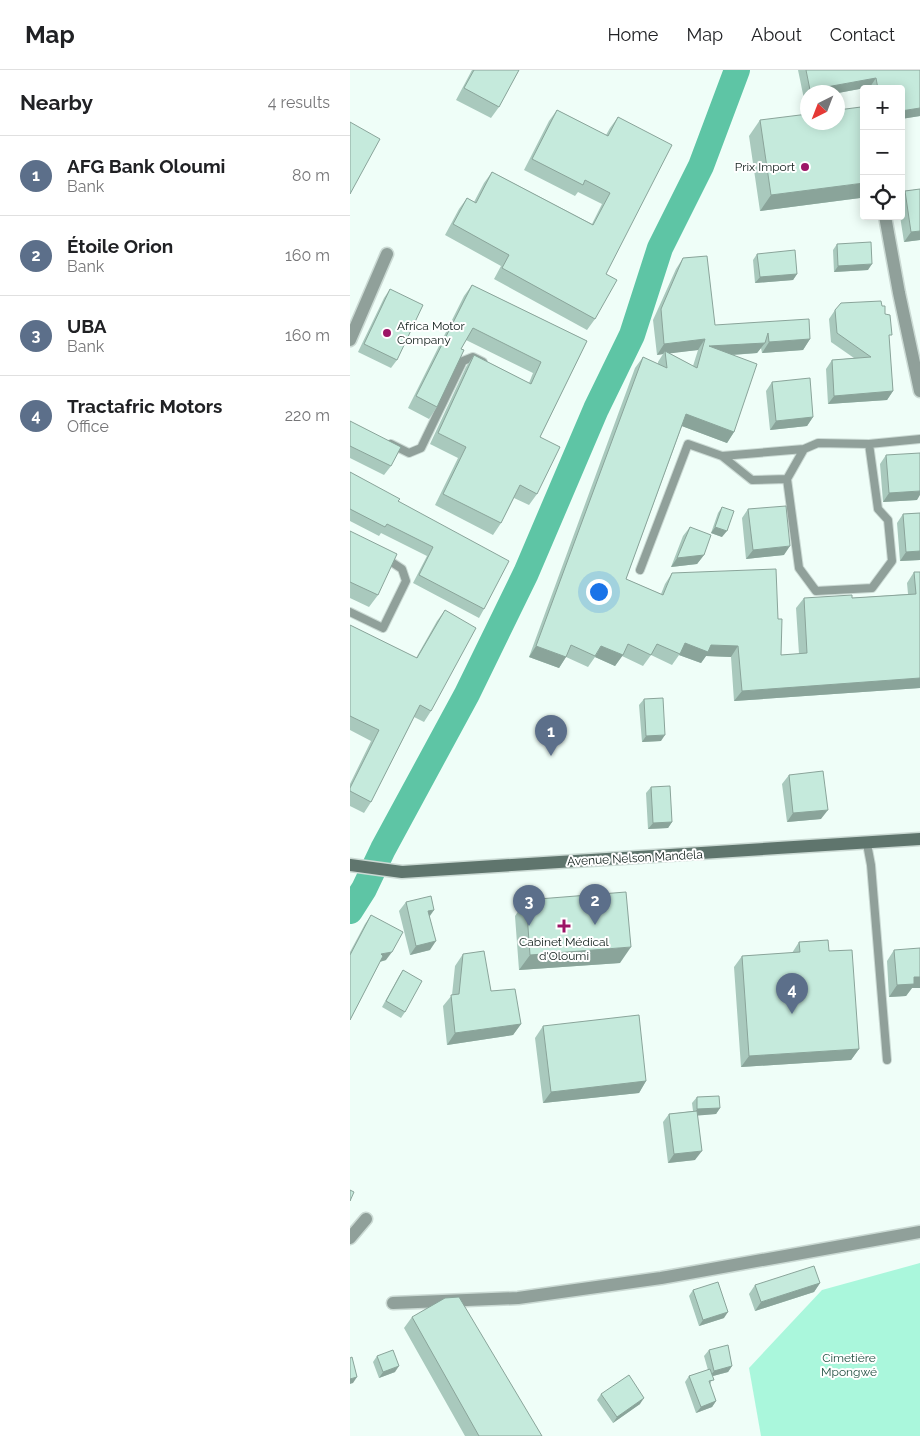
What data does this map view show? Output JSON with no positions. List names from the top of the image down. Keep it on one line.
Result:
{"streets":{"main road":["Avenue Nelson Mandela"]},"parks":["Cimetière Mpongwé"],"places":{"other":["Prix Import","Africa Motor Company"],"health":["Cabinet Médical d'Oloumi"]},"north":"bottom left","page":{"header":"Map","nav":["Home","Map","About","Contact"],"heading":["Nearby","4 results"],"map_buttons":["+","−"],"list":[{"mark":"1","name":"AFG Bank Oloumi","note":"Bank","value":"80 m"},{"mark":"2","name":"Étoile Orion","note":"Bank","value":"160 m"},{"mark":"3","name":"UBA","note":"Bank","value":"160 m"},{"mark":"4","name":"Tractafric Motors","note":"Office","value":"220 m"}],"pins":["1","2","3","4"]}}
